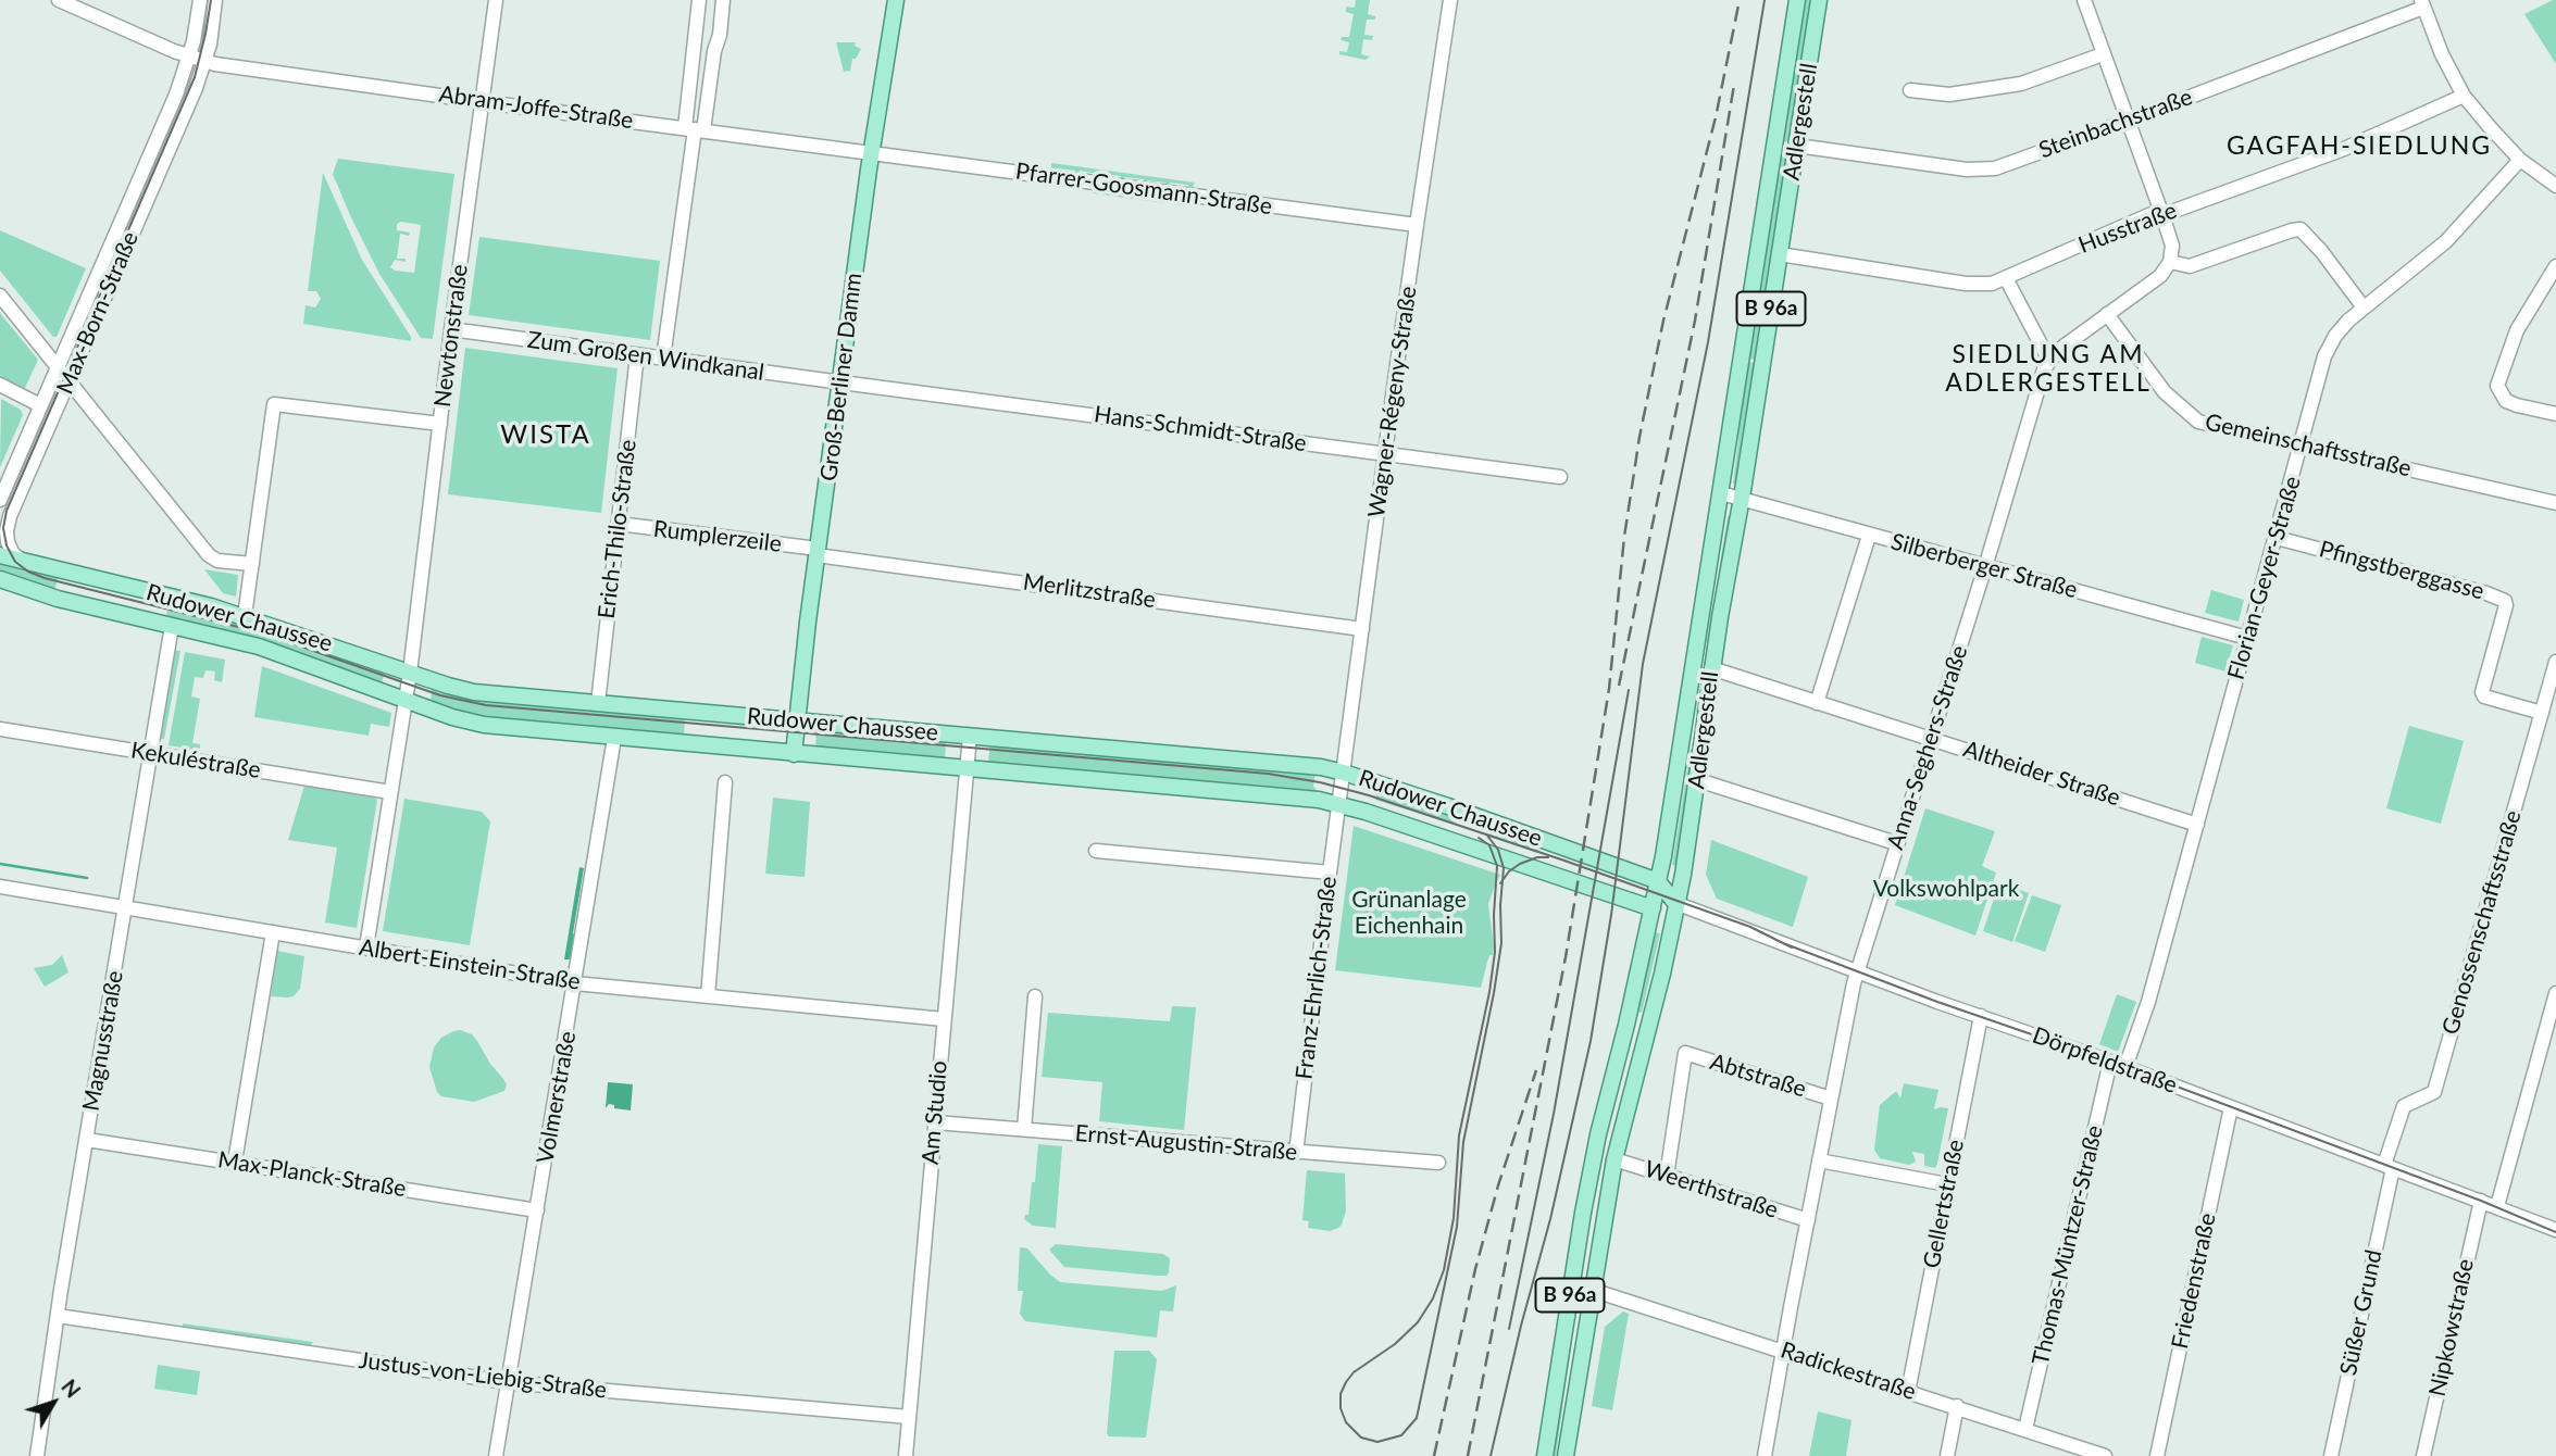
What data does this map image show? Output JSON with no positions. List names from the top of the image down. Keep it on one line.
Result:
{"streets":{"main road":["Adlergestell","B 96a","Groß-Berliner Damm","Rudower Chaussee"],"street":["Abram-Joffe-Straße","Steinbachstraße","Pfarrer-Goosmann-Straße","Husstraße","Max-Born-Straße","Newtonstraße","Zum Großen Windkanal","Wagner-Régeny-Straße","Hans-Schmidt-Straße","Gemeinschaftsstraße","Erich-Thilo-Straße","Rumplerzeile","Silberberger Straße","Pfingstberggasse","Florian-Geyer-Straße","Merlitzstraße","Anna-Seghers-Straße","Kekuléstraße","Altheider Straße","Genossenschaftsstraße","Albert-Einstein-Straße","Franz-Ehrlich-Straße","Magnusstraße","Dörpfeldstraße","Abtstraße","Volmerstraße","Am Studio","Ernst-Augustin-Straße","Max-Planck-Straße","Weerthstraße","Gellertstraße","Thomas-Müntzer-Straße","Friedenstraße","Süßer Grund","Nipkowstraße","Radickestraße","Justus-von-Liebig-Straße"]},"crossings":[["Abram-Joffe-Straße","Pfarrer-Goosmann-Straße"],["Abram-Joffe-Straße","Max-Born-Straße"],["Abram-Joffe-Straße","Newtonstraße"],["Abram-Joffe-Straße","Groß-Berliner Damm"],["Adlergestell","Steinbachstraße"],["Adlergestell","Husstraße"],["Adlergestell","Silberberger Straße"],["Adlergestell","Rudower Chaussee"],["Adlergestell","Altheider Straße"],["Adlergestell","Dörpfeldstraße"],["Adlergestell","Weerthstraße"],["Adlergestell","Radickestraße"],["Pfarrer-Goosmann-Straße","Groß-Berliner Damm"],["Pfarrer-Goosmann-Straße","Wagner-Régeny-Straße"],["Max-Born-Straße","Rudower Chaussee"],["Newtonstraße","Zum Großen Windkanal"],["Newtonstraße","Rudower Chaussee"],["Newtonstraße","Kekuléstraße"],["Newtonstraße","Albert-Einstein-Straße"],["Zum Großen Windkanal","Groß-Berliner Damm"],["Zum Großen Windkanal","Hans-Schmidt-Straße"],["Zum Großen Windkanal","Erich-Thilo-Straße"],["Groß-Berliner Damm","Hans-Schmidt-Straße"],["Groß-Berliner Damm","Rumplerzeile"],["Groß-Berliner Damm","Merlitzstraße"],["Groß-Berliner Damm","Rudower Chaussee"],["Wagner-Régeny-Straße","Hans-Schmidt-Straße"],["Wagner-Régeny-Straße","Merlitzstraße"],["Wagner-Régeny-Straße","Rudower Chaussee"],["Wagner-Régeny-Straße","Franz-Ehrlich-Straße"],["Gemeinschaftsstraße","Florian-Geyer-Straße"],["Erich-Thilo-Straße","Rumplerzeile"],["Erich-Thilo-Straße","Rudower Chaussee"],["Rumplerzeile","Merlitzstraße"],["Silberberger Straße","Florian-Geyer-Straße"],["Silberberger Straße","Anna-Seghers-Straße"],["Pfingstberggasse","Florian-Geyer-Straße"],["Pfingstberggasse","Genossenschaftsstraße"],["Florian-Geyer-Straße","Altheider Straße"],["Florian-Geyer-Straße","Dörpfeldstraße"],["Rudower Chaussee","Franz-Ehrlich-Straße"],["Rudower Chaussee","Magnusstraße"],["Rudower Chaussee","Volmerstraße"],["Rudower Chaussee","Am Studio"],["Anna-Seghers-Straße","Altheider Straße"],["Anna-Seghers-Straße","Dörpfeldstraße"],["Anna-Seghers-Straße","Abtstraße"],["Anna-Seghers-Straße","Weerthstraße"],["Anna-Seghers-Straße","Radickestraße"],["Kekuléstraße","Magnusstraße"],["Genossenschaftsstraße","Dörpfeldstraße"],["Genossenschaftsstraße","Süßer Grund"],["Albert-Einstein-Straße","Magnusstraße"],["Albert-Einstein-Straße","Volmerstraße"],["Albert-Einstein-Straße","Am Studio"],["Franz-Ehrlich-Straße","Ernst-Augustin-Straße"],["Magnusstraße","Max-Planck-Straße"],["Magnusstraße","Justus-von-Liebig-Straße"],["Dörpfeldstraße","Gellertstraße"],["Dörpfeldstraße","Thomas-Müntzer-Straße"],["Dörpfeldstraße","Friedenstraße"],["Dörpfeldstraße","Süßer Grund"],["Dörpfeldstraße","Nipkowstraße"],["Abtstraße","Weerthstraße"],["Volmerstraße","Max-Planck-Straße"],["Volmerstraße","Justus-von-Liebig-Straße"],["Am Studio","Ernst-Augustin-Straße"],["Am Studio","Justus-von-Liebig-Straße"],["Gellertstraße","Radickestraße"],["Thomas-Müntzer-Straße","Radickestraße"]],"districts":["GAGFAH-SIEDLUNG","SIEDLUNG AM ADLERGESTELL","WISTA"],"parks":["Volkswohlpark","Grünanlage Eichenhain"],"north":"top right"}
